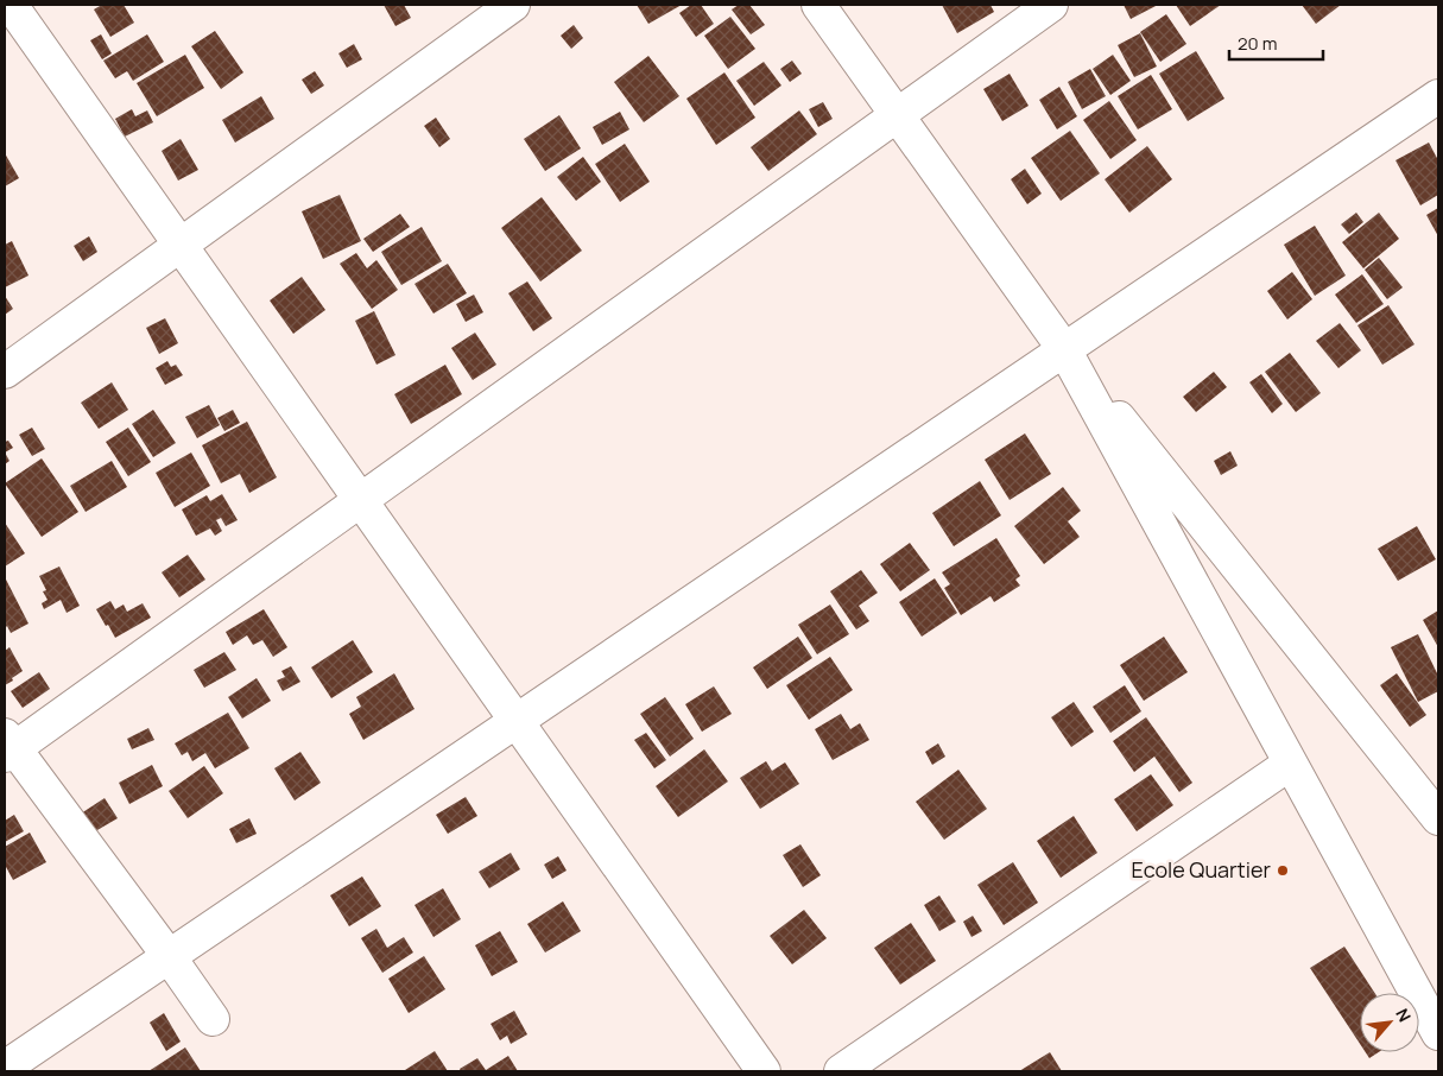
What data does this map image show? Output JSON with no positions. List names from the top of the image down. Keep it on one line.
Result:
{"places":["Ecole Quartier"],"scale_bar":"20 m","north":"top right"}
